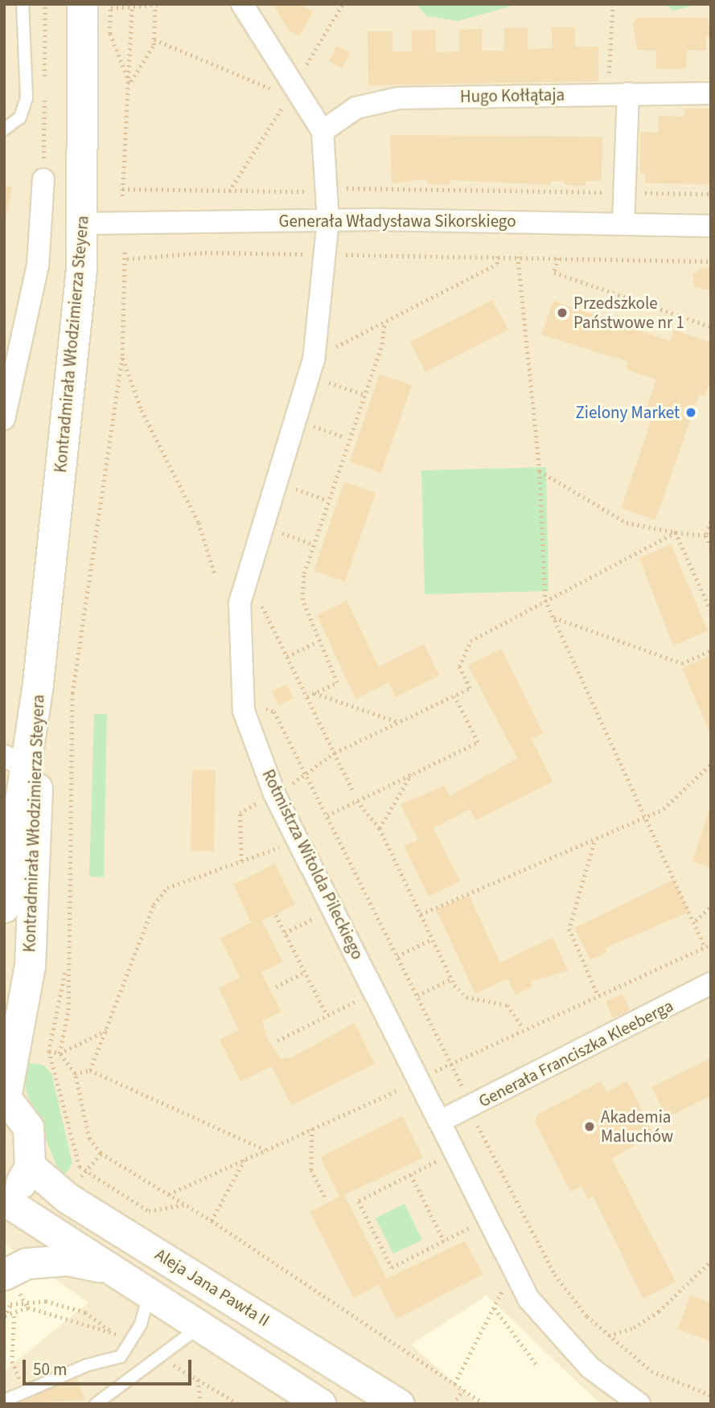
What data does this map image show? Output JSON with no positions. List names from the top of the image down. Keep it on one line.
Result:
{"streets":{"street":["Hugo Kołłątaja","Generała Władysława Sikorskiego","Kontradmirała Włodzimierza Steyera","Rotmistrza Witolda Pileckiego","Generała Franciszka Kleeberga","Aleja Jana Pawła II"]},"crossings":[["Hugo Kołłątaja","Rotmistrza Witolda Pileckiego"],["Generała Władysława Sikorskiego","Kontradmirała Włodzimierza Steyera"],["Generała Władysława Sikorskiego","Rotmistrza Witolda Pileckiego"],["Rotmistrza Witolda Pileckiego","Generała Franciszka Kleeberga"]],"places":["Przedszkole Państwowe nr 1","Zielony Market","Akademia Maluchów"],"scale_bar":"50 m"}
